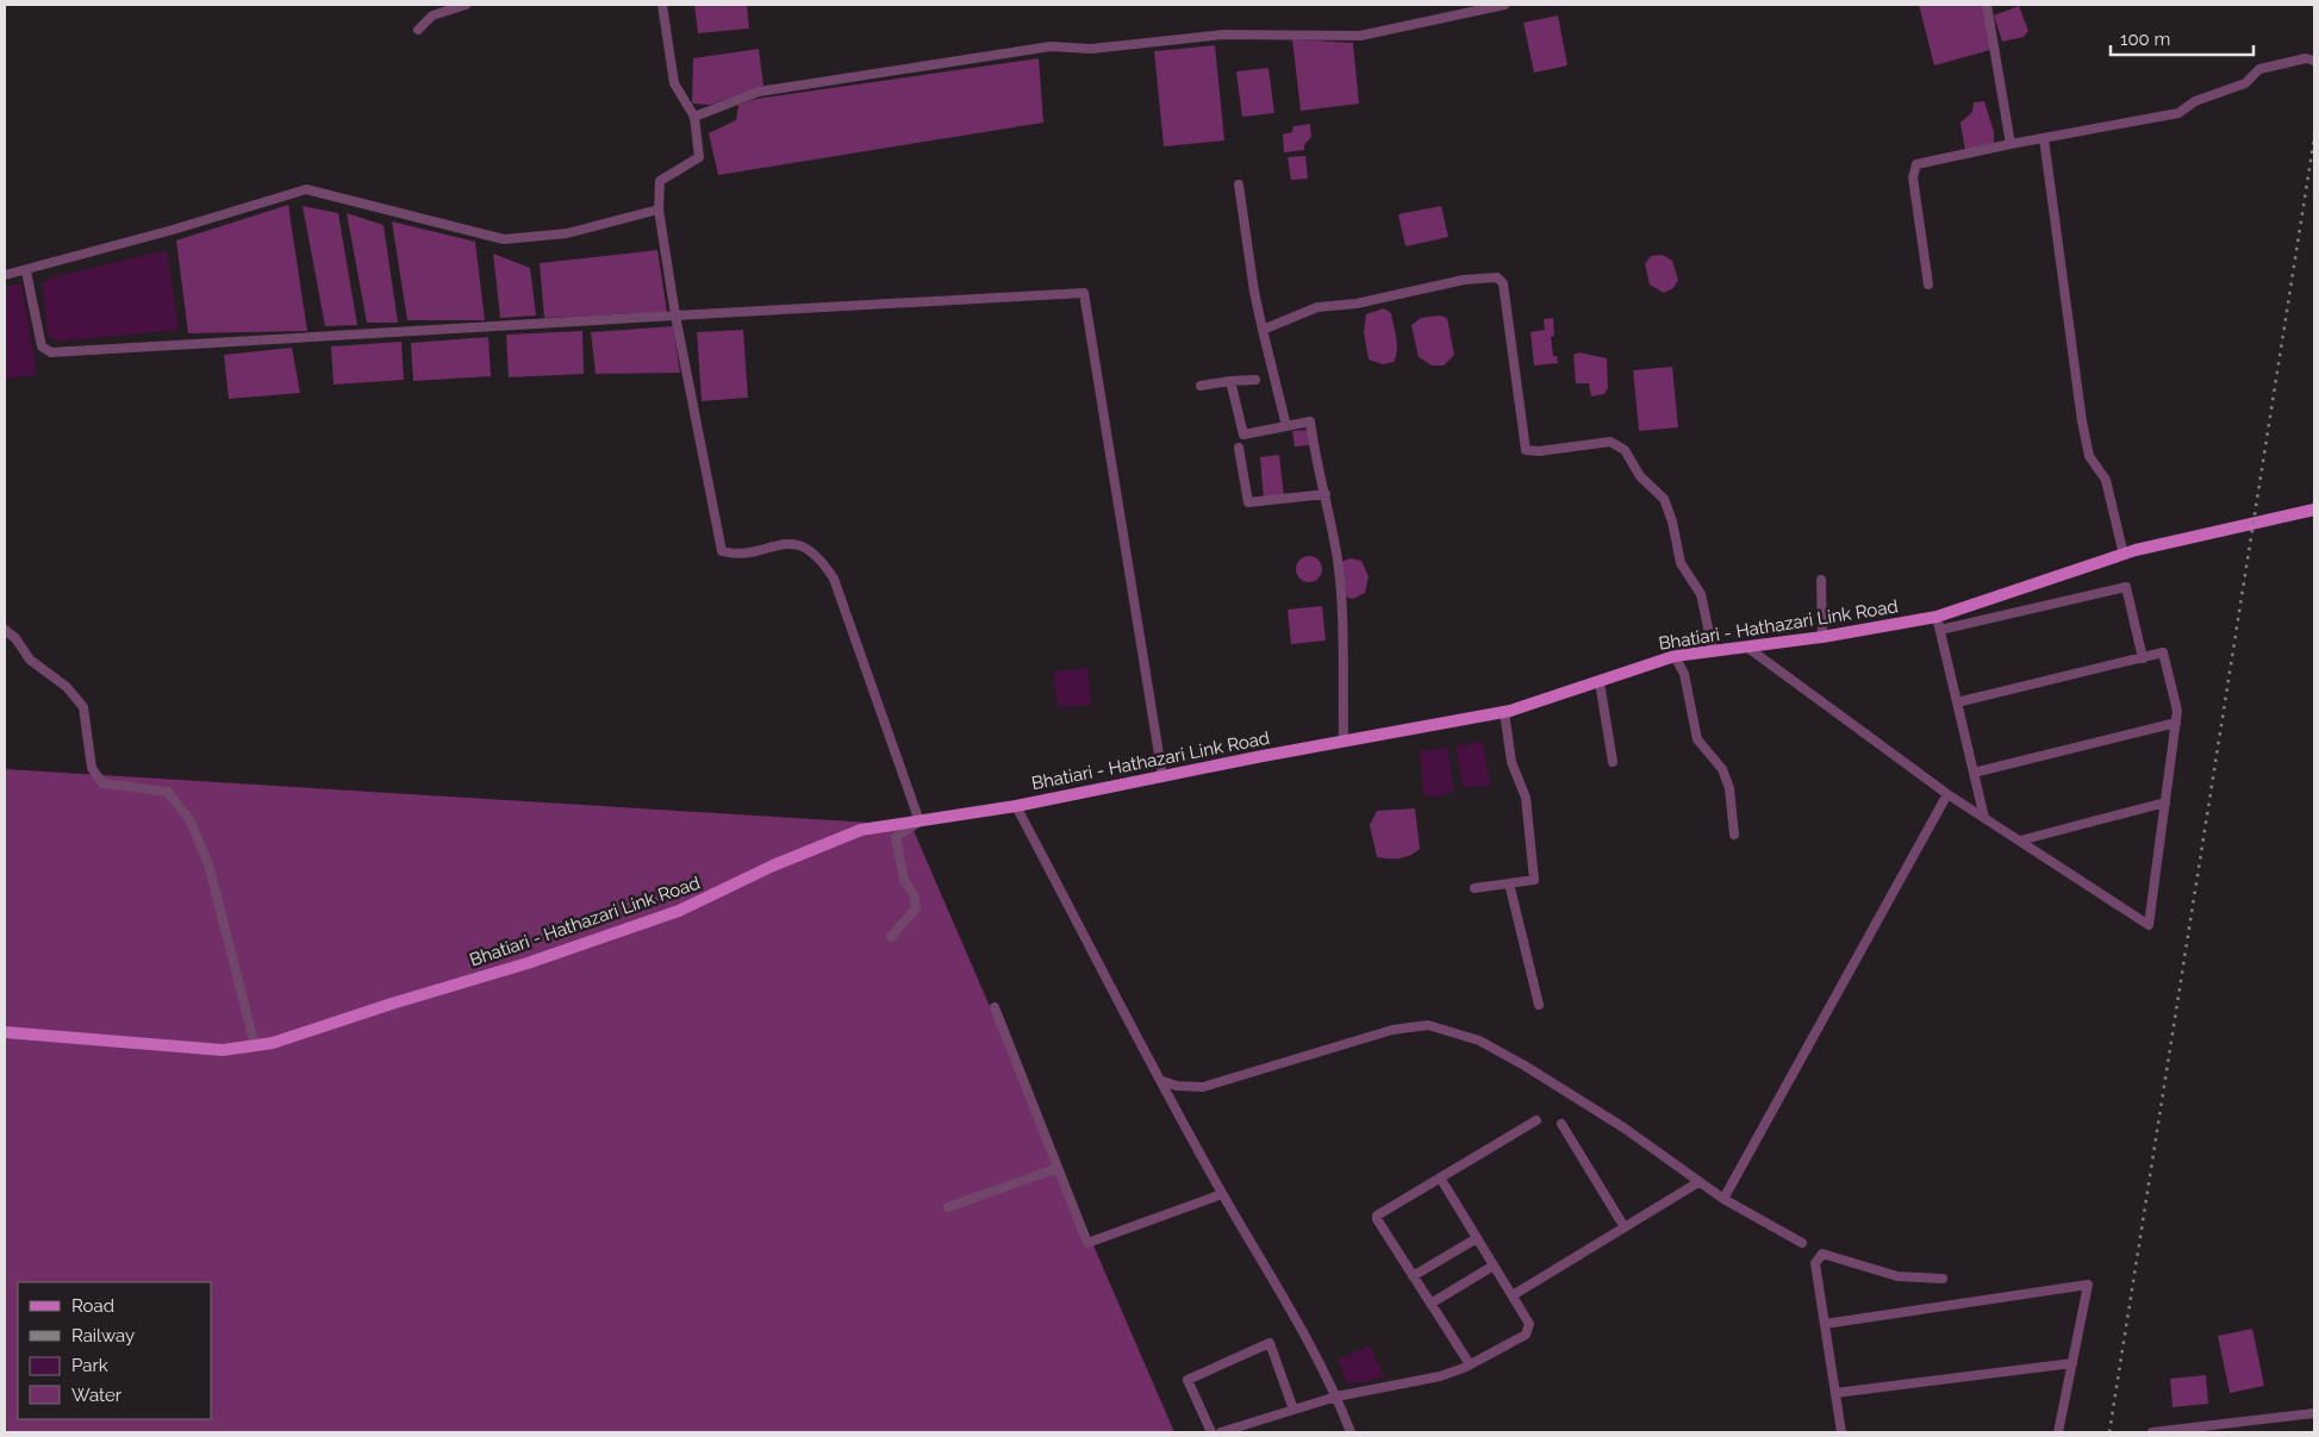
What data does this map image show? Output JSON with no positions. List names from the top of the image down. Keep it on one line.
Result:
{"streets":{"main road":["Bhatiari - Hathazari Link Road"]},"legend":["Road","Railway","Park","Water"],"scale_bar":"100 m"}
